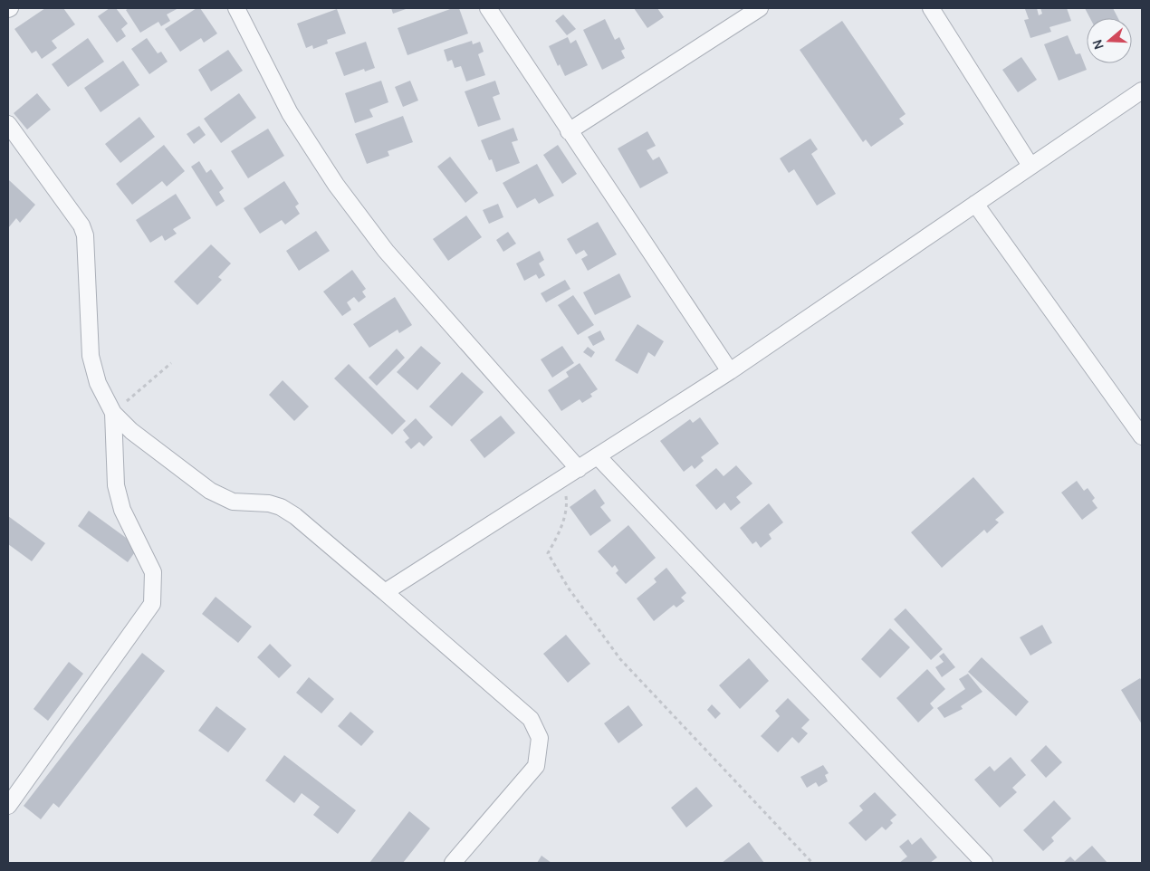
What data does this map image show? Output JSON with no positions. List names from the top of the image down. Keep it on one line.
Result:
{"north":"left"}
